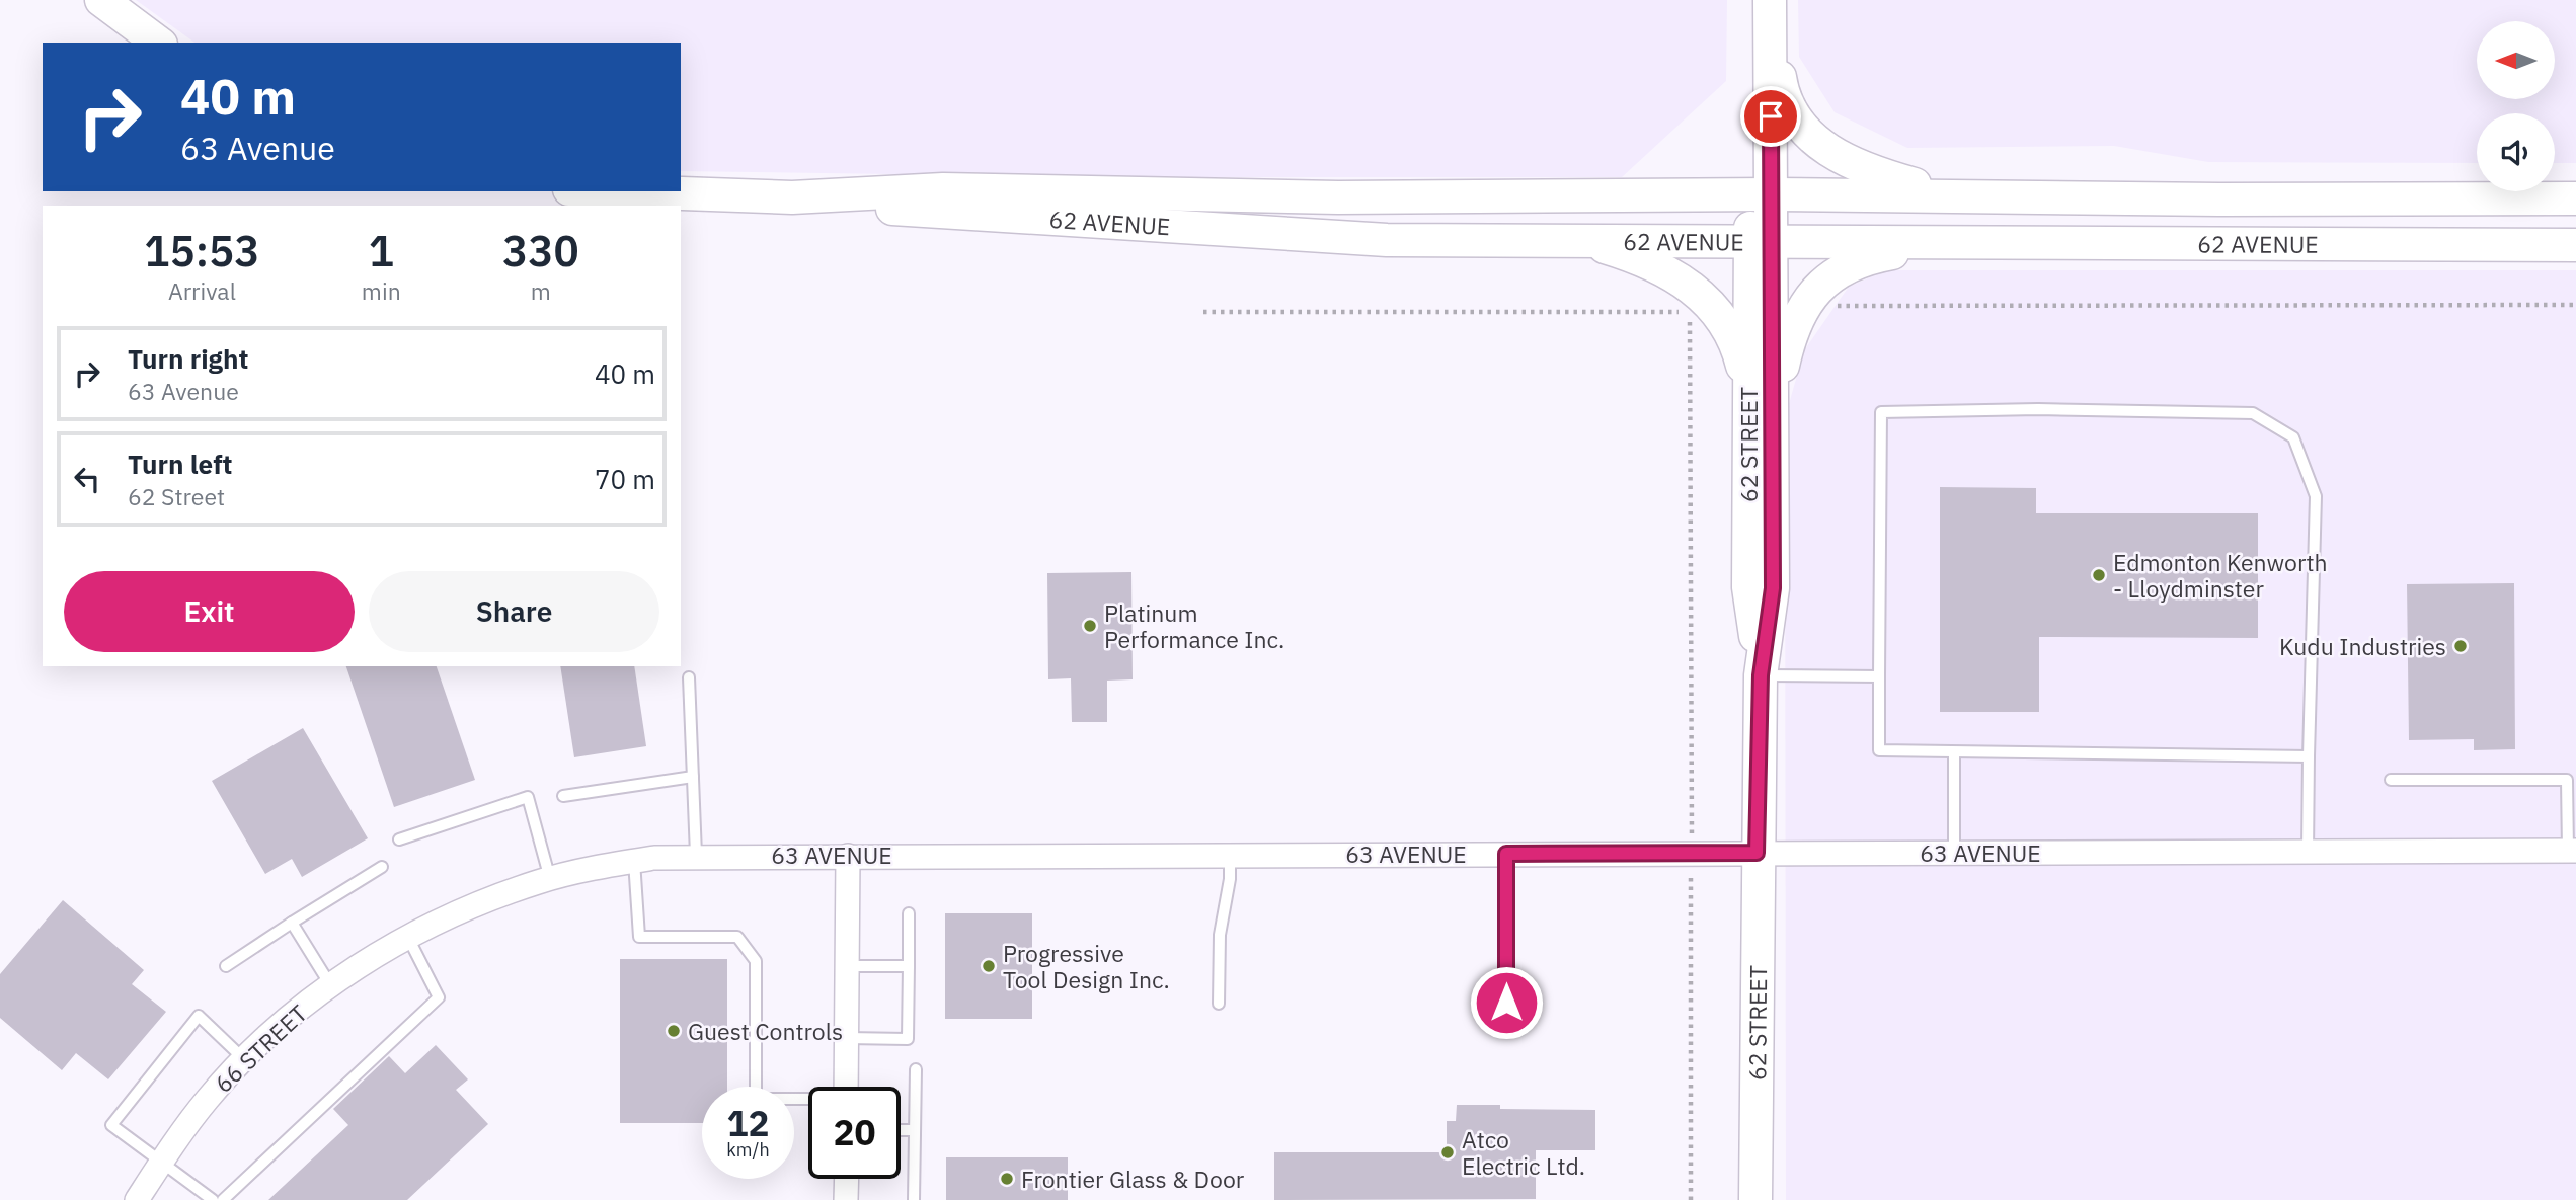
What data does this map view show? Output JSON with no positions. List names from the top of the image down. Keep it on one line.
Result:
{"streets":{"main road":["62 AVENUE","62 STREET"],"street":["63 AVENUE","66 STREET"]},"crossings":[["62 AVENUE","62 STREET"],["62 STREET","63 AVENUE"],["63 AVENUE","66 STREET"]],"places":["Edmonton Kenworth - Lloydminster","Platinum Performance Inc.","Kudu Industries","Progressive Tool Design Inc.","Guest Controls","Atco Electric Ltd.","Frontier Glass & Door"],"north":"left","page":{"turn":["40 m","63 Avenue"],"eta":["15:53","Arrival","1","min","330","m"],"list":[{"name":"Turn right","note":"63 Avenue","value":"40 m"},{"name":"Turn left","note":"62 Street","value":"70 m"}],"buttons":["Exit","Share"],"speed":"12 km/h","limit":"20"}}
